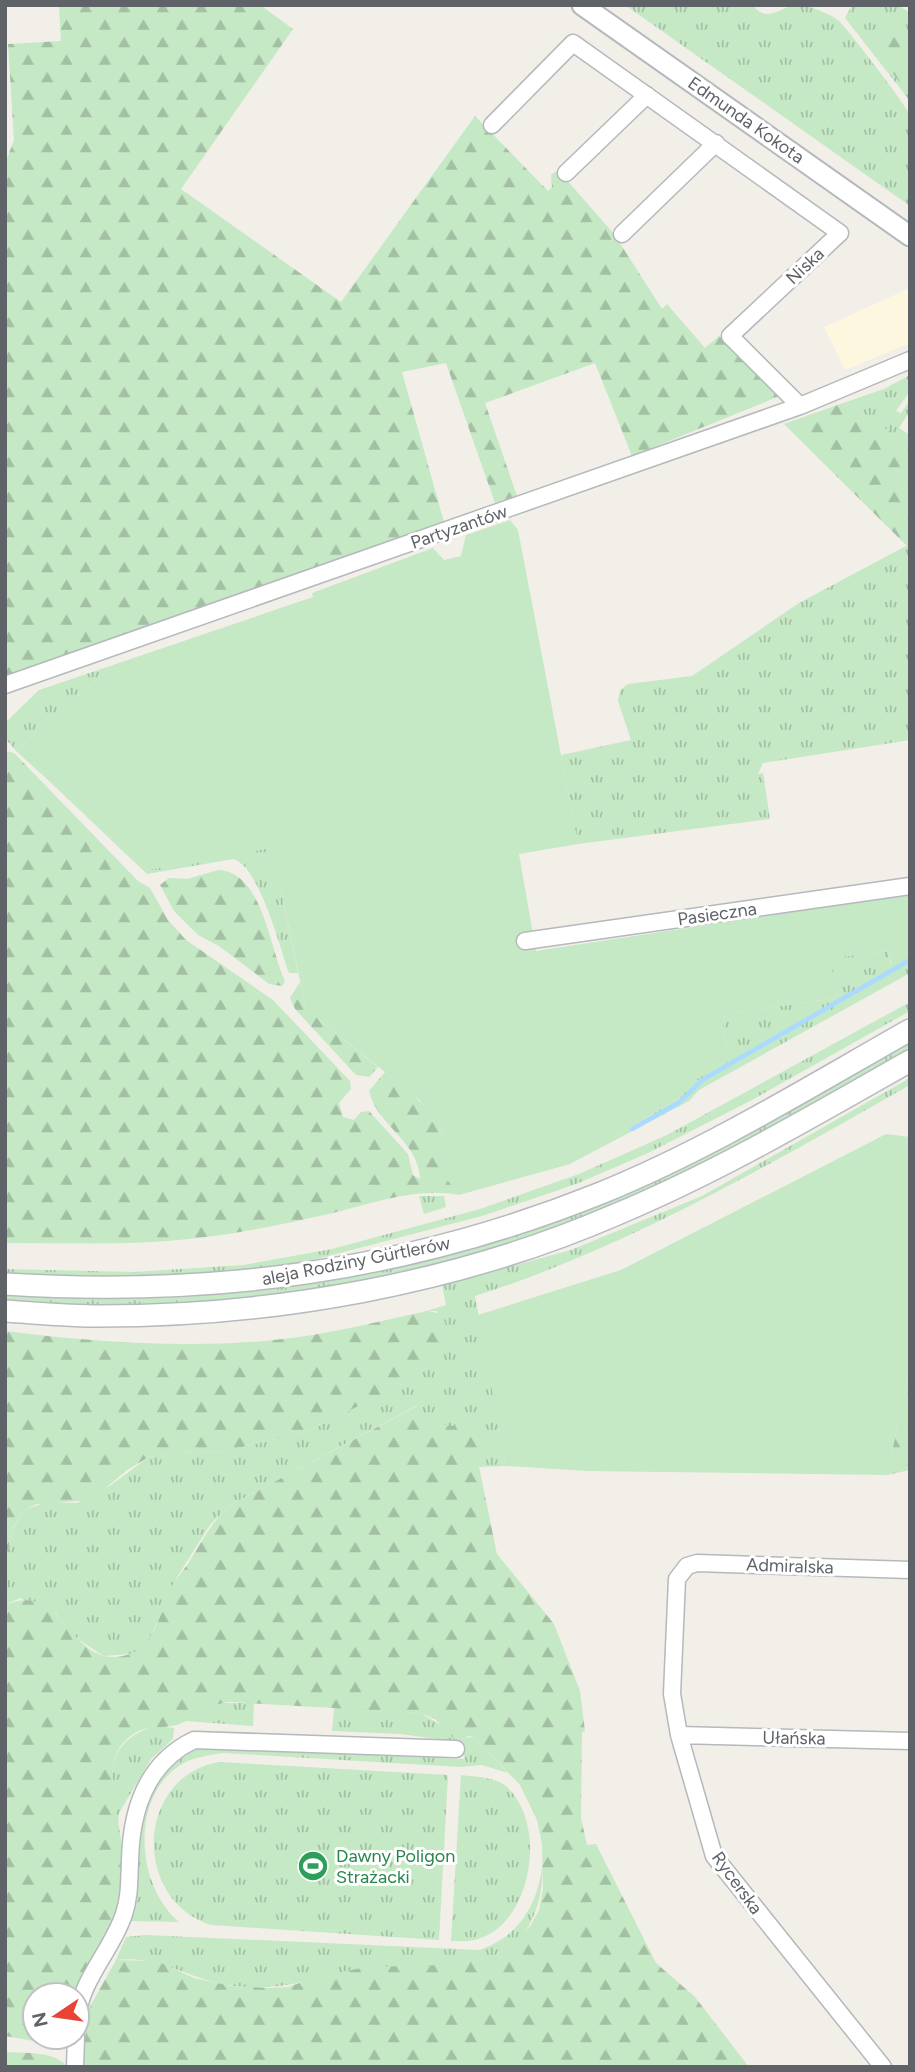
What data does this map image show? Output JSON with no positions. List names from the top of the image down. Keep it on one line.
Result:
{"streets":{"main road":["aleja Rodziny Gürtlerów"],"street":["Edmunda Kokota","Niska","Partyzantów","Pasieczna","Admiralska","Ułańska","Rycerska"]},"crossings":[["Niska","Partyzantów"],["Admiralska","Rycerska"],["Ułańska","Rycerska"]],"places":{"sports":["Dawny Poligon Strażacki"]},"north":"left"}
